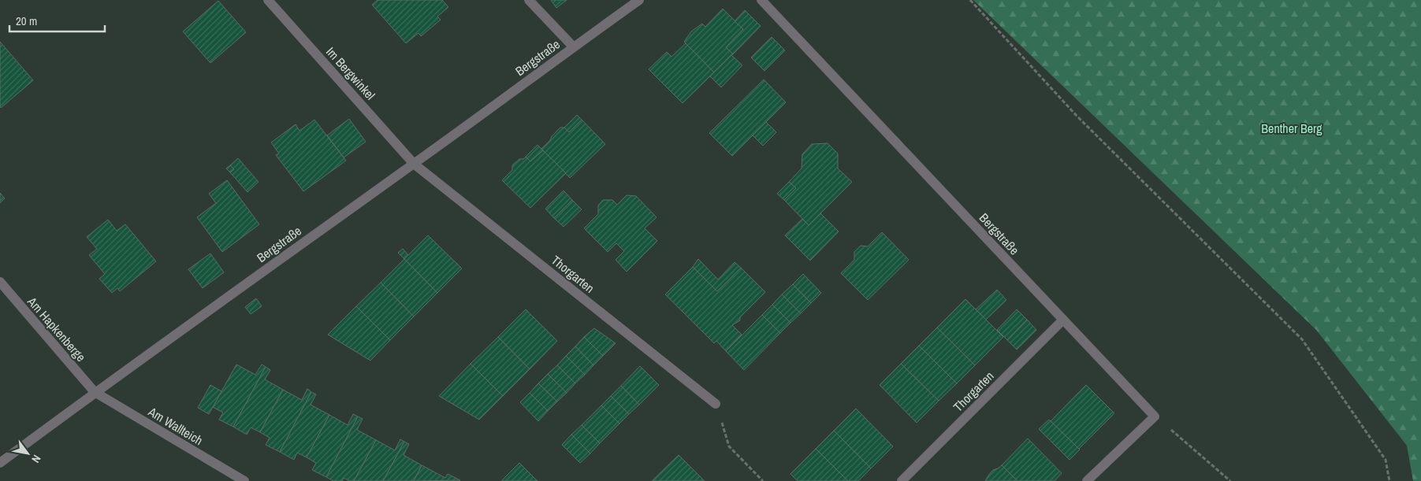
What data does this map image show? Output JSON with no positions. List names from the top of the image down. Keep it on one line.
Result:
{"streets":{"street":["Bergstraße","Im Bergwinkel","Thorgarten","Am Hapkenberge","Am Wallteich"]},"crossings":[["Bergstraße","Im Bergwinkel"],["Bergstraße","Thorgarten"],["Bergstraße","Am Hapkenberge"],["Bergstraße","Am Wallteich"],["Im Bergwinkel","Thorgarten"],["Am Hapkenberge","Am Wallteich"]],"parks":["Benther Berg"],"scale_bar":"20 m","north":"bottom right"}
